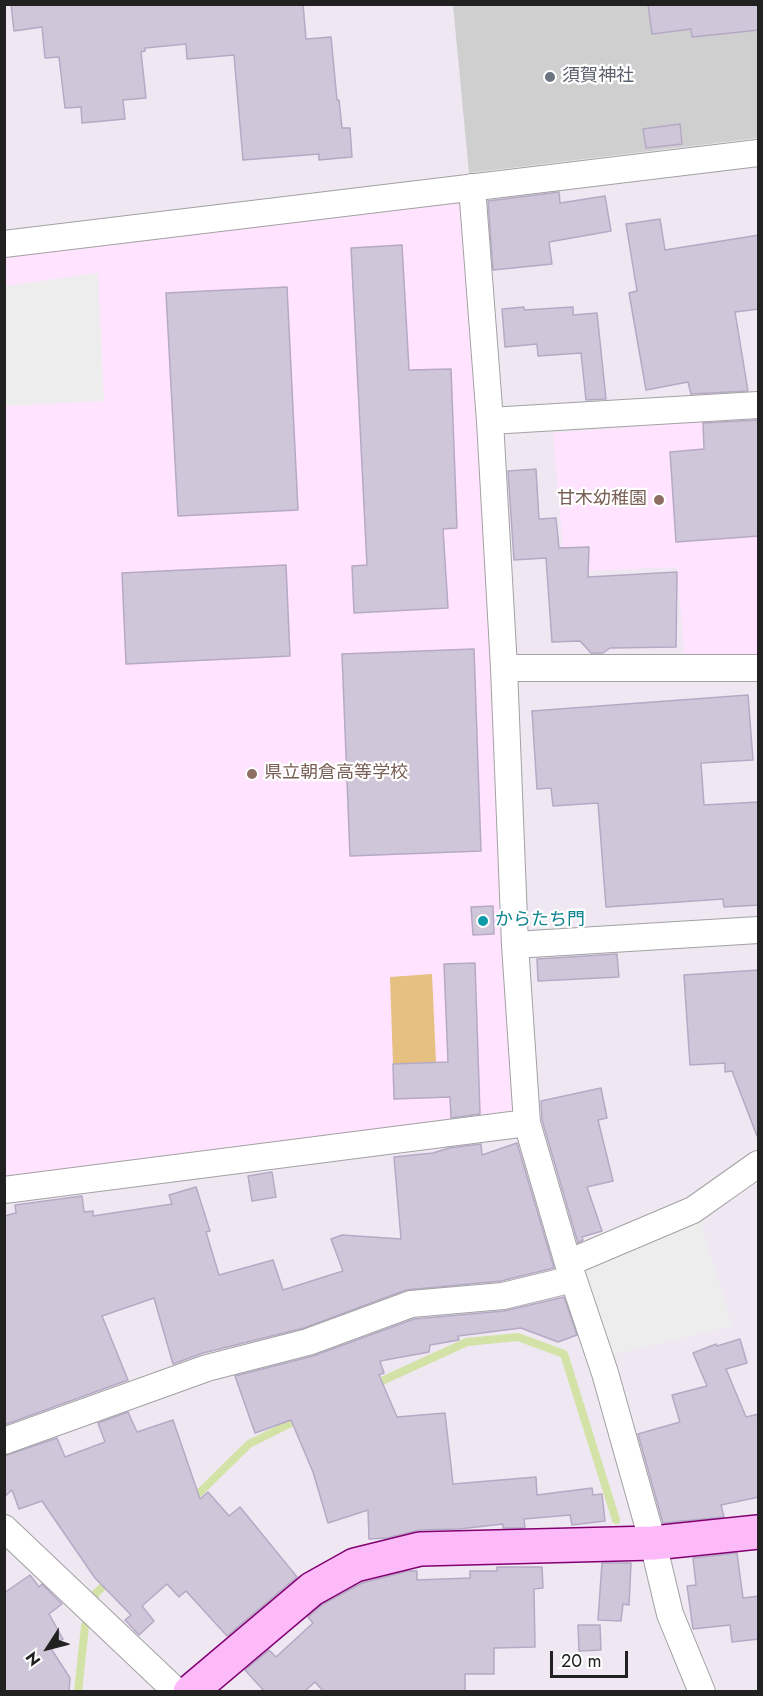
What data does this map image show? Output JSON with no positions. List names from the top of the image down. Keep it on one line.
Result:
{"places":["須賀神社","甘木幼稚園","県立朝倉高等学校","からたち門"],"scale_bar":"20 m","north":"bottom left"}
